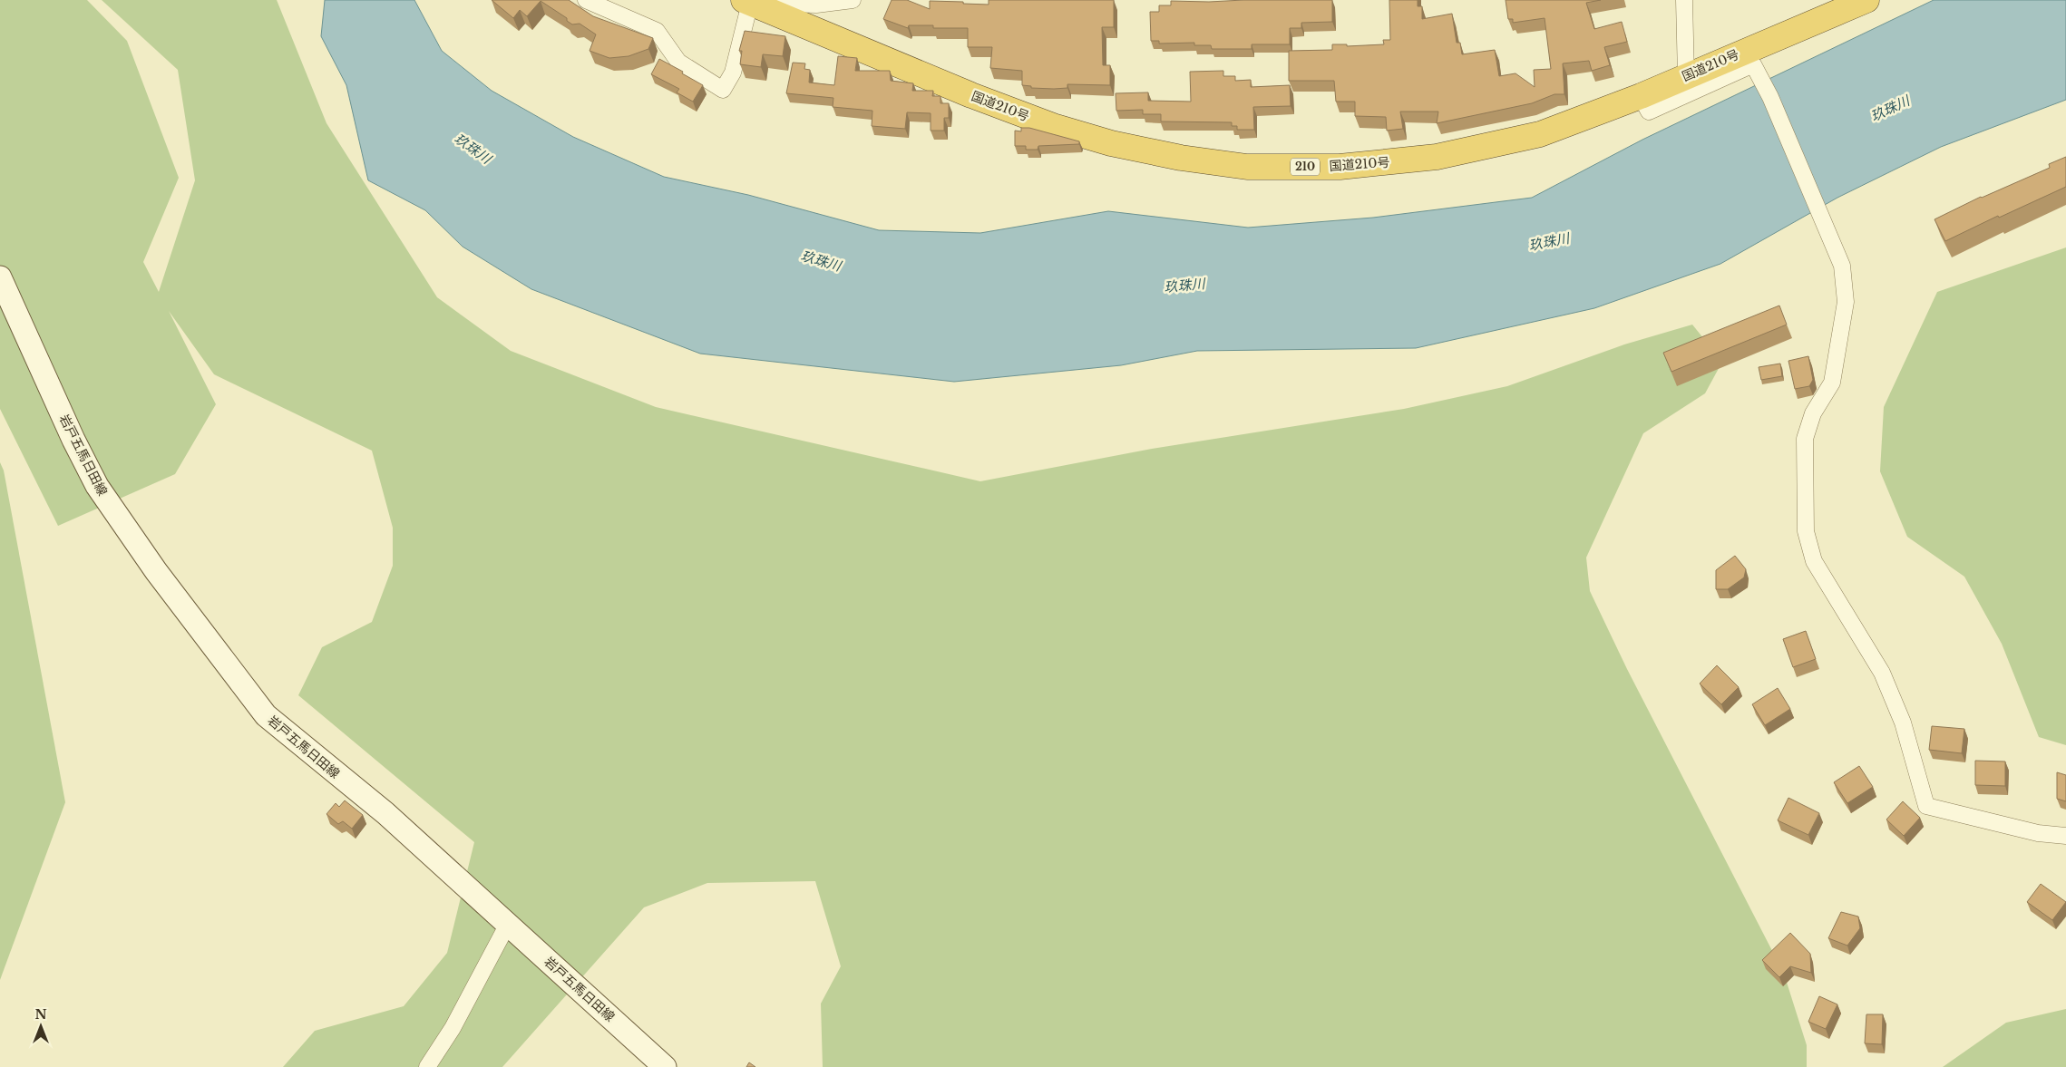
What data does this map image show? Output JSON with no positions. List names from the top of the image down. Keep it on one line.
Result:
{"streets":{"highway":["国道210号","210"],"main road":["岩戸五馬日田線"]},"water":["玖珠川"],"north":"top"}
